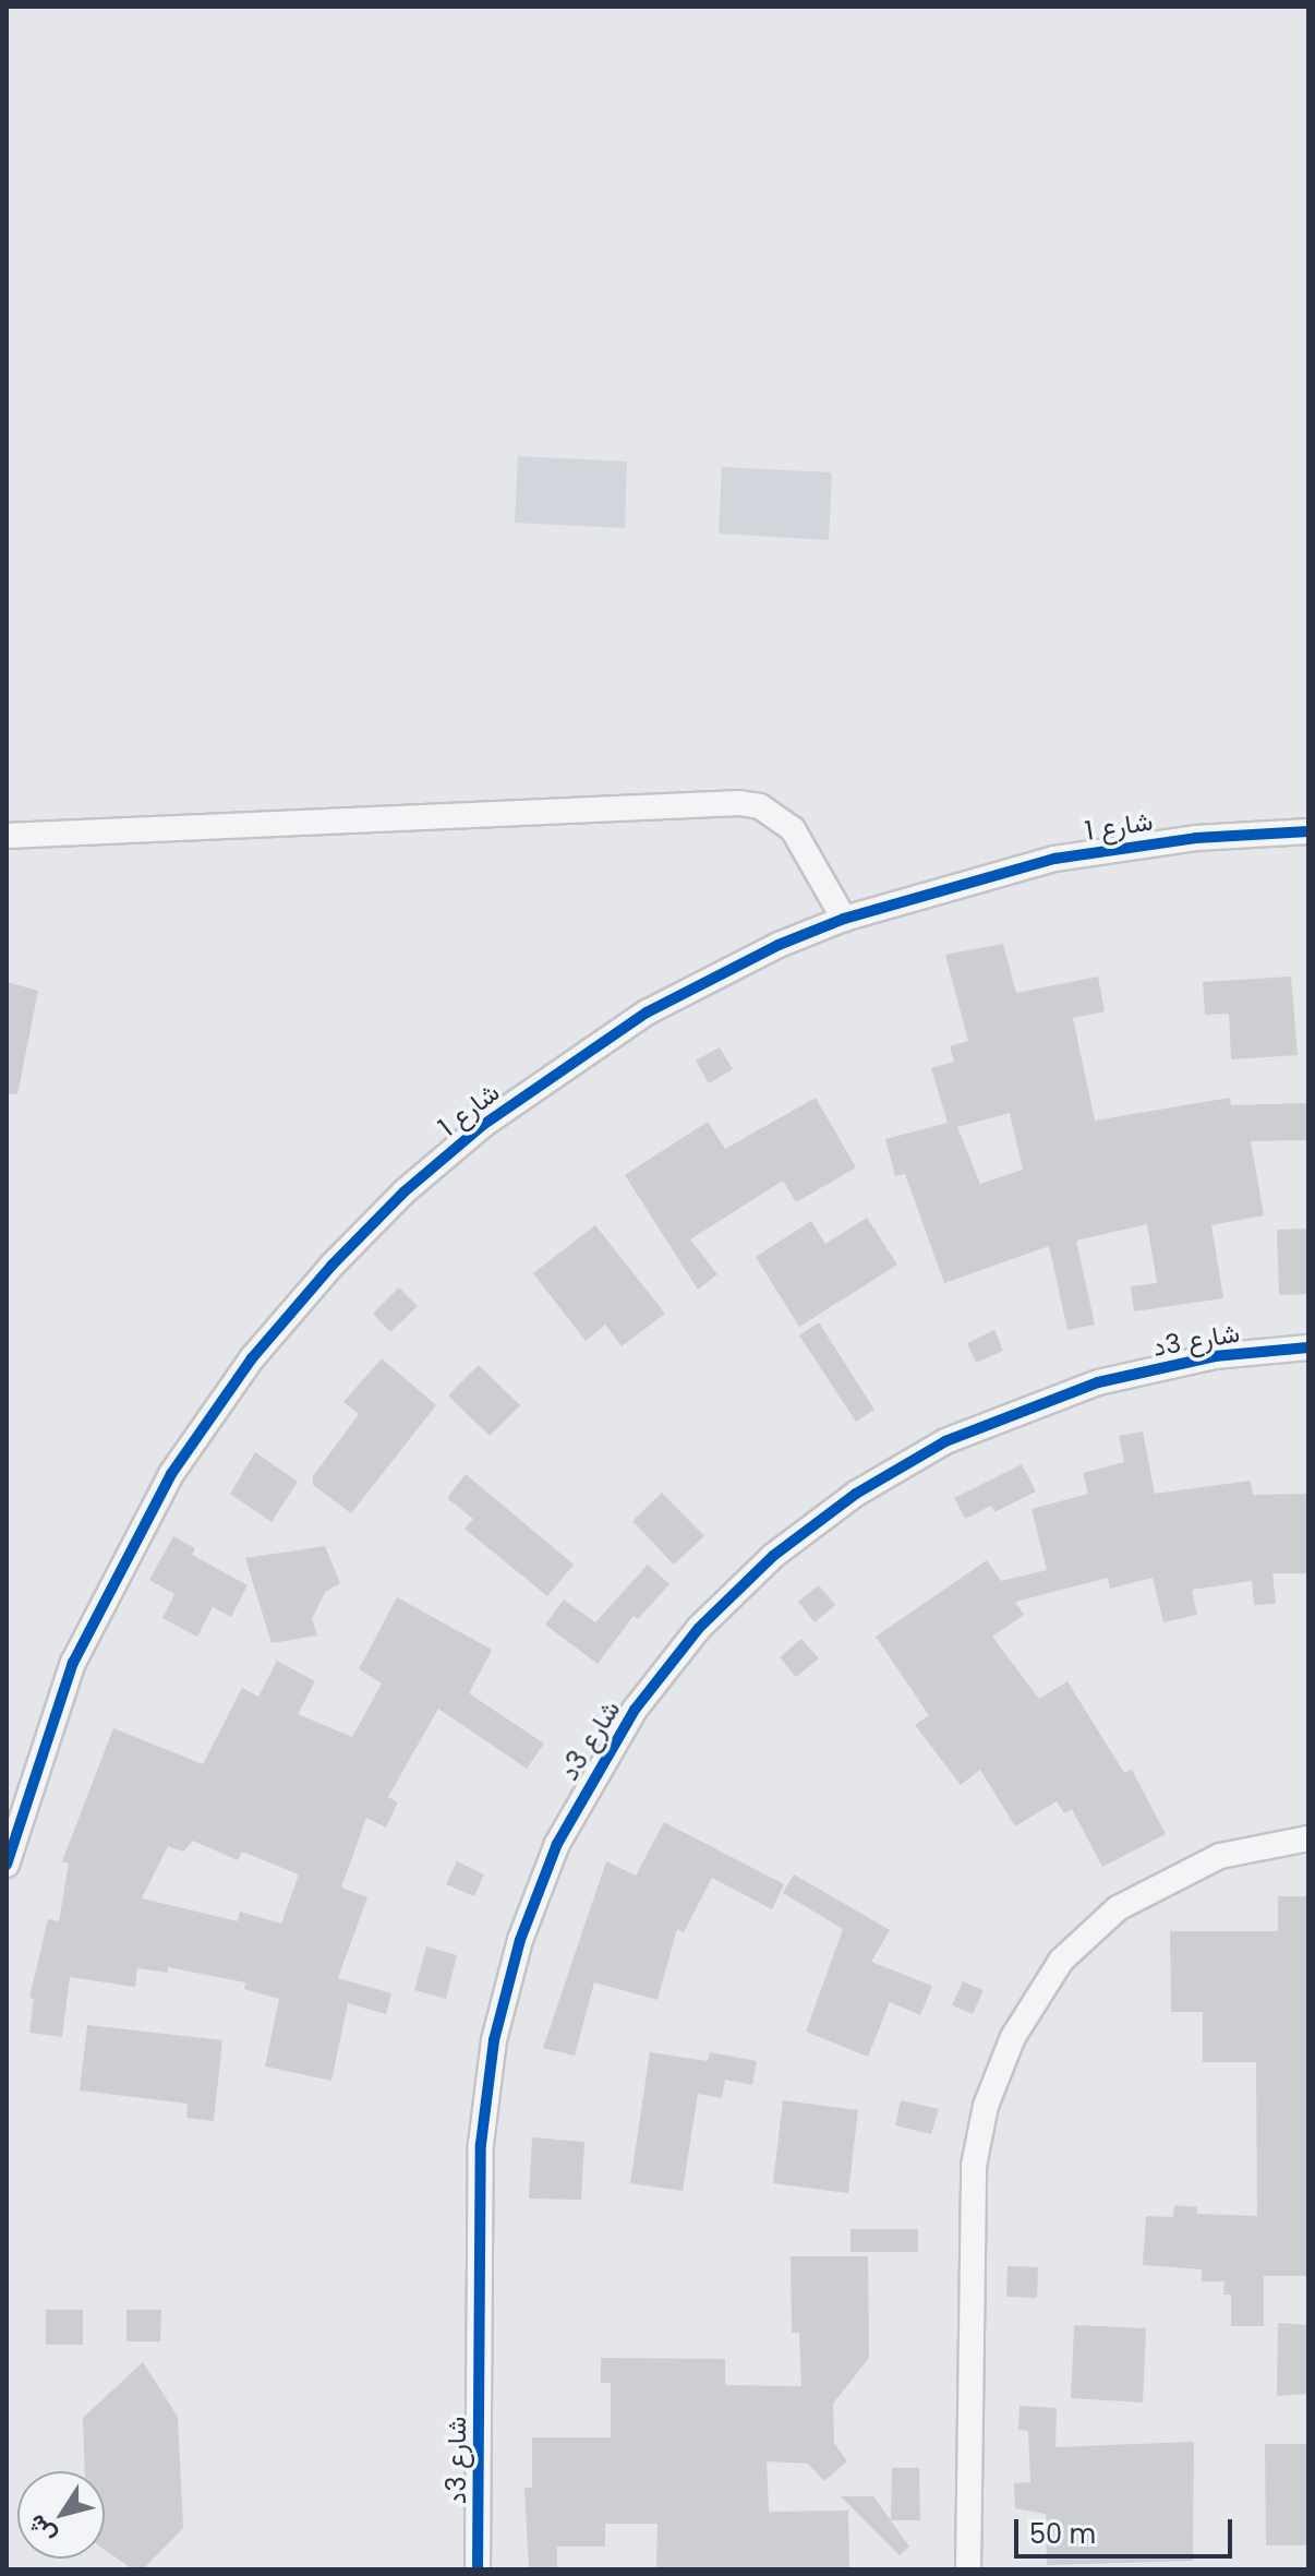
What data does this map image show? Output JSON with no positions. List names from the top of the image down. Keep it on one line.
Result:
{"streets":{"street":["شارع 1","شارع 3د"]},"scale_bar":"50 m","north":"bottom left"}
